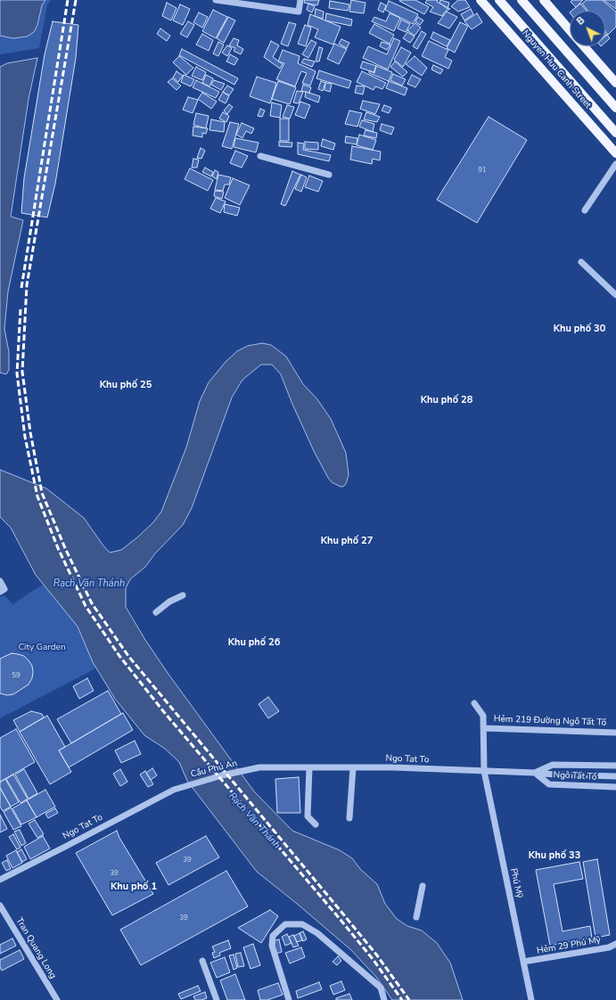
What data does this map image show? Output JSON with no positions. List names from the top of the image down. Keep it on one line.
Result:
{"streets":{"main road":["Nguyen Huu Canh Street"],"street":["Hẻm 219 Đường Ngô Tất Tố","Ngo Tat To","Cầu Phú An","Ngô Tất Tố","Phú Mỹ","Hẻm 29 Phú Mỹ","Tran Quang Long"]},"crossings":[["Hẻm 219 Đường Ngô Tất Tố","Phú Mỹ"],["Ngo Tat To","Cầu Phú An"],["Ngo Tat To","Ngô Tất Tố"],["Ngo Tat To","Phú Mỹ"],["Phú Mỹ","Hẻm 29 Phú Mỹ"]],"districts":["Khu phố 30","Khu phố 25","Khu phố 28","Khu phố 27","Khu phố 26","Khu phố 33","Khu phố 1"],"water":["Rạch Văn Thánh"],"parks":["City Garden"],"house_numbers":["91","59","39","39","39"],"north":"top left"}
